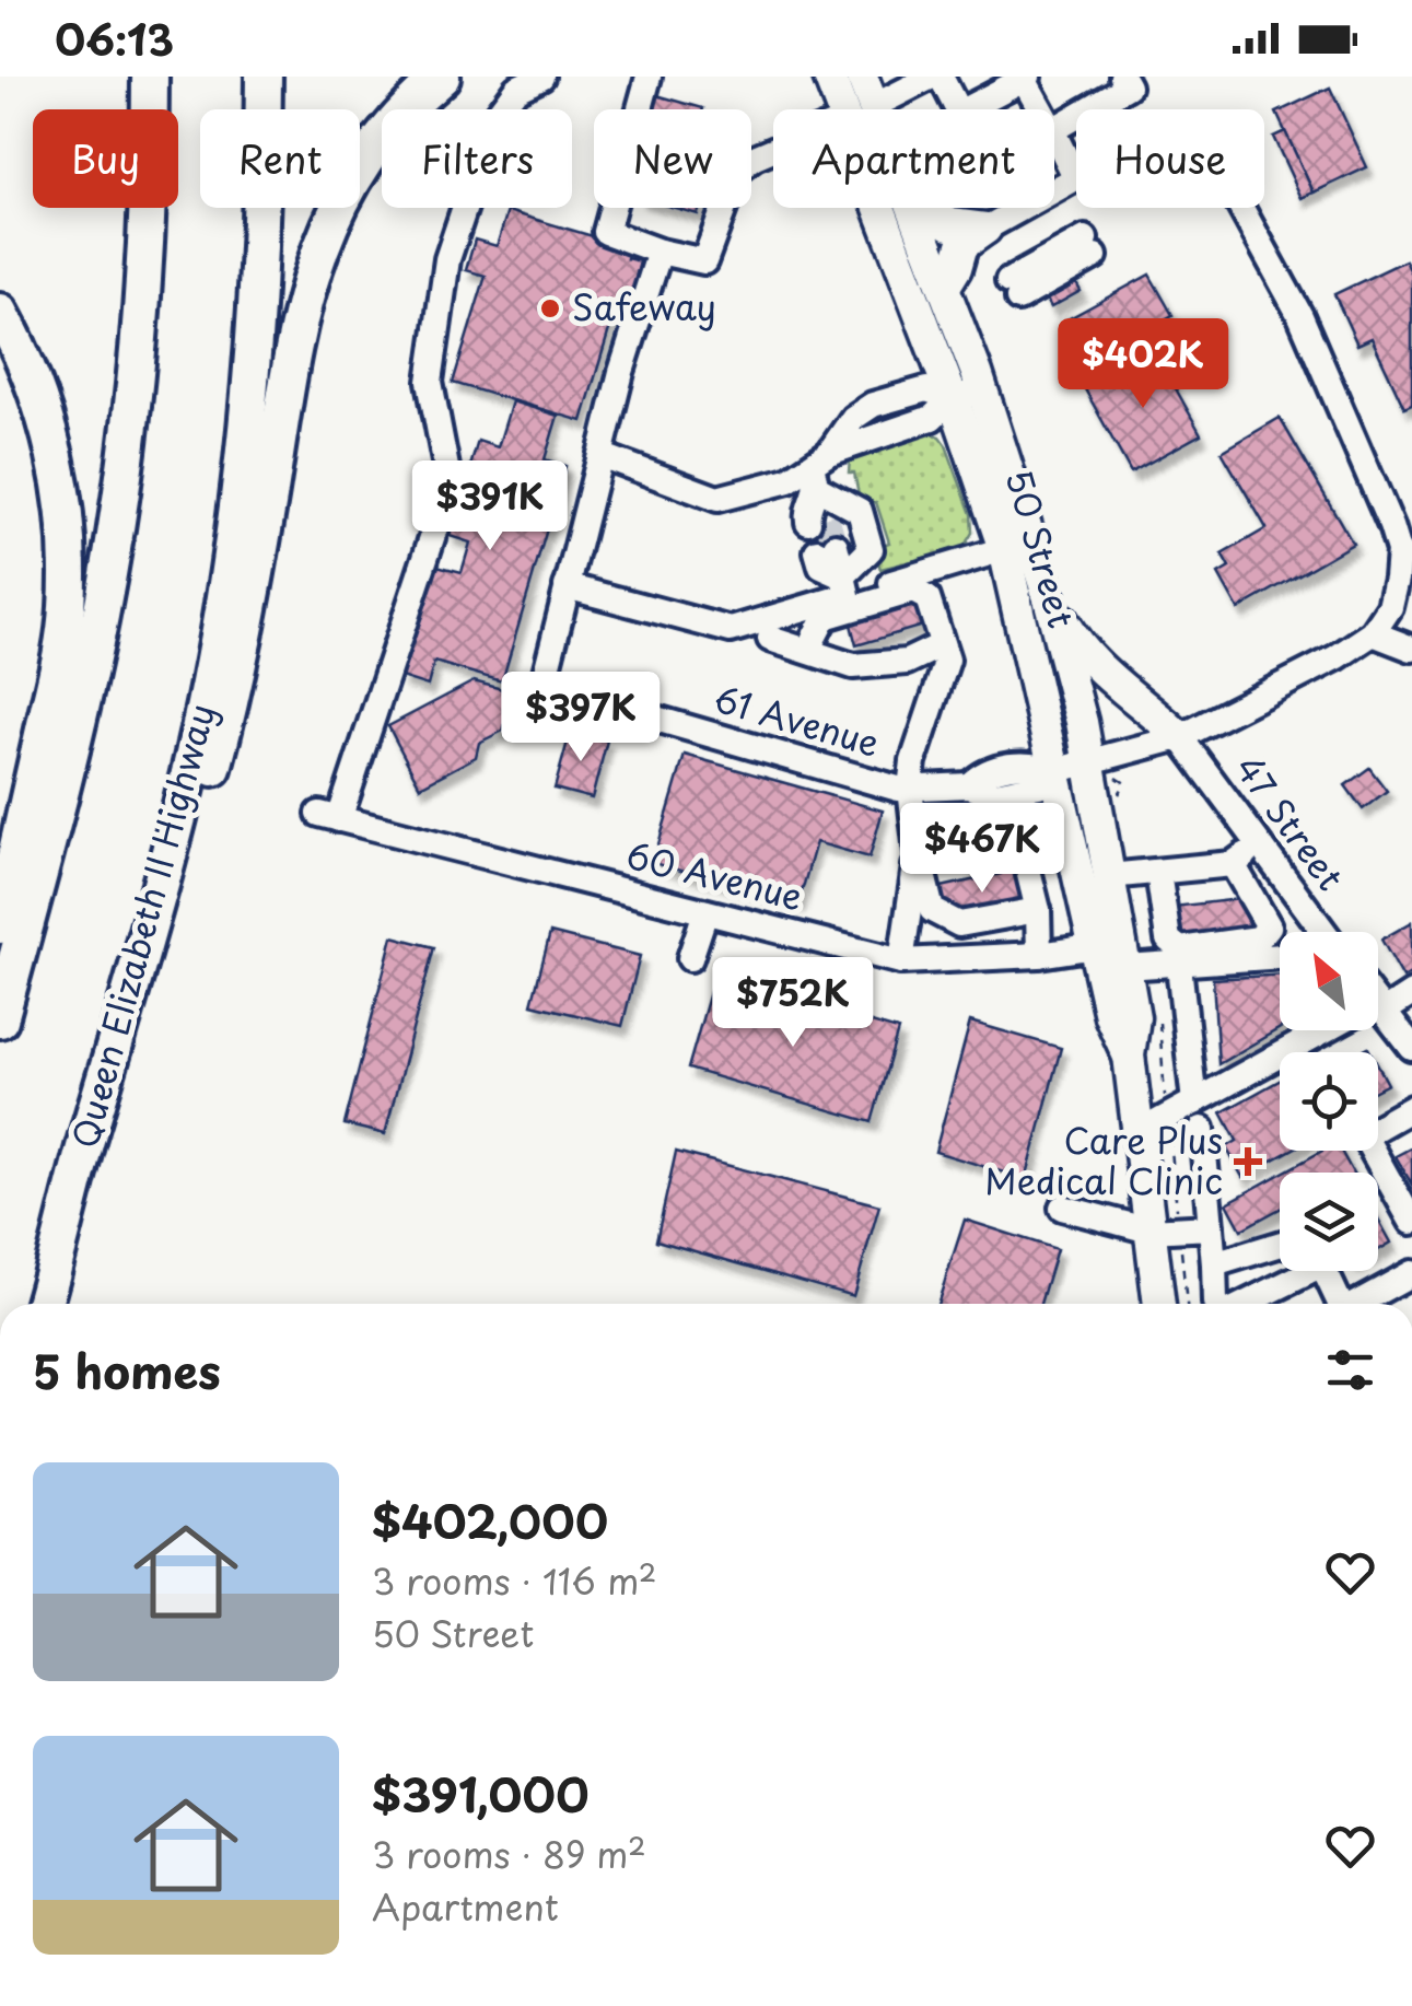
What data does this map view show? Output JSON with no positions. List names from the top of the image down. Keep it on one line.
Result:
{"streets":{"highway":["Queen Elizabeth II Highway"],"main road":["50 Street"],"street":["61 Avenue","47 Street","60 Avenue"]},"crossings":[["50 Street","61 Avenue"],["50 Street","60 Avenue"],["61 Avenue","47 Street"]],"places":{"other":["Safeway"],"health":["Care Plus Medical Clinic"]},"north":"top left","page":{"status":"06:13","chip":["Buy","Rent","Filters","New","Apartment","House"],"price":["$402K","$391K","$397K","$467K","$752K"],"heading":"5 homes","list":[{"name":"$402,000","note":"3 rooms · 116 m² · 50 Street"},{"name":"$391,000","note":"3 rooms · 89 m² · Apartment"}]}}
